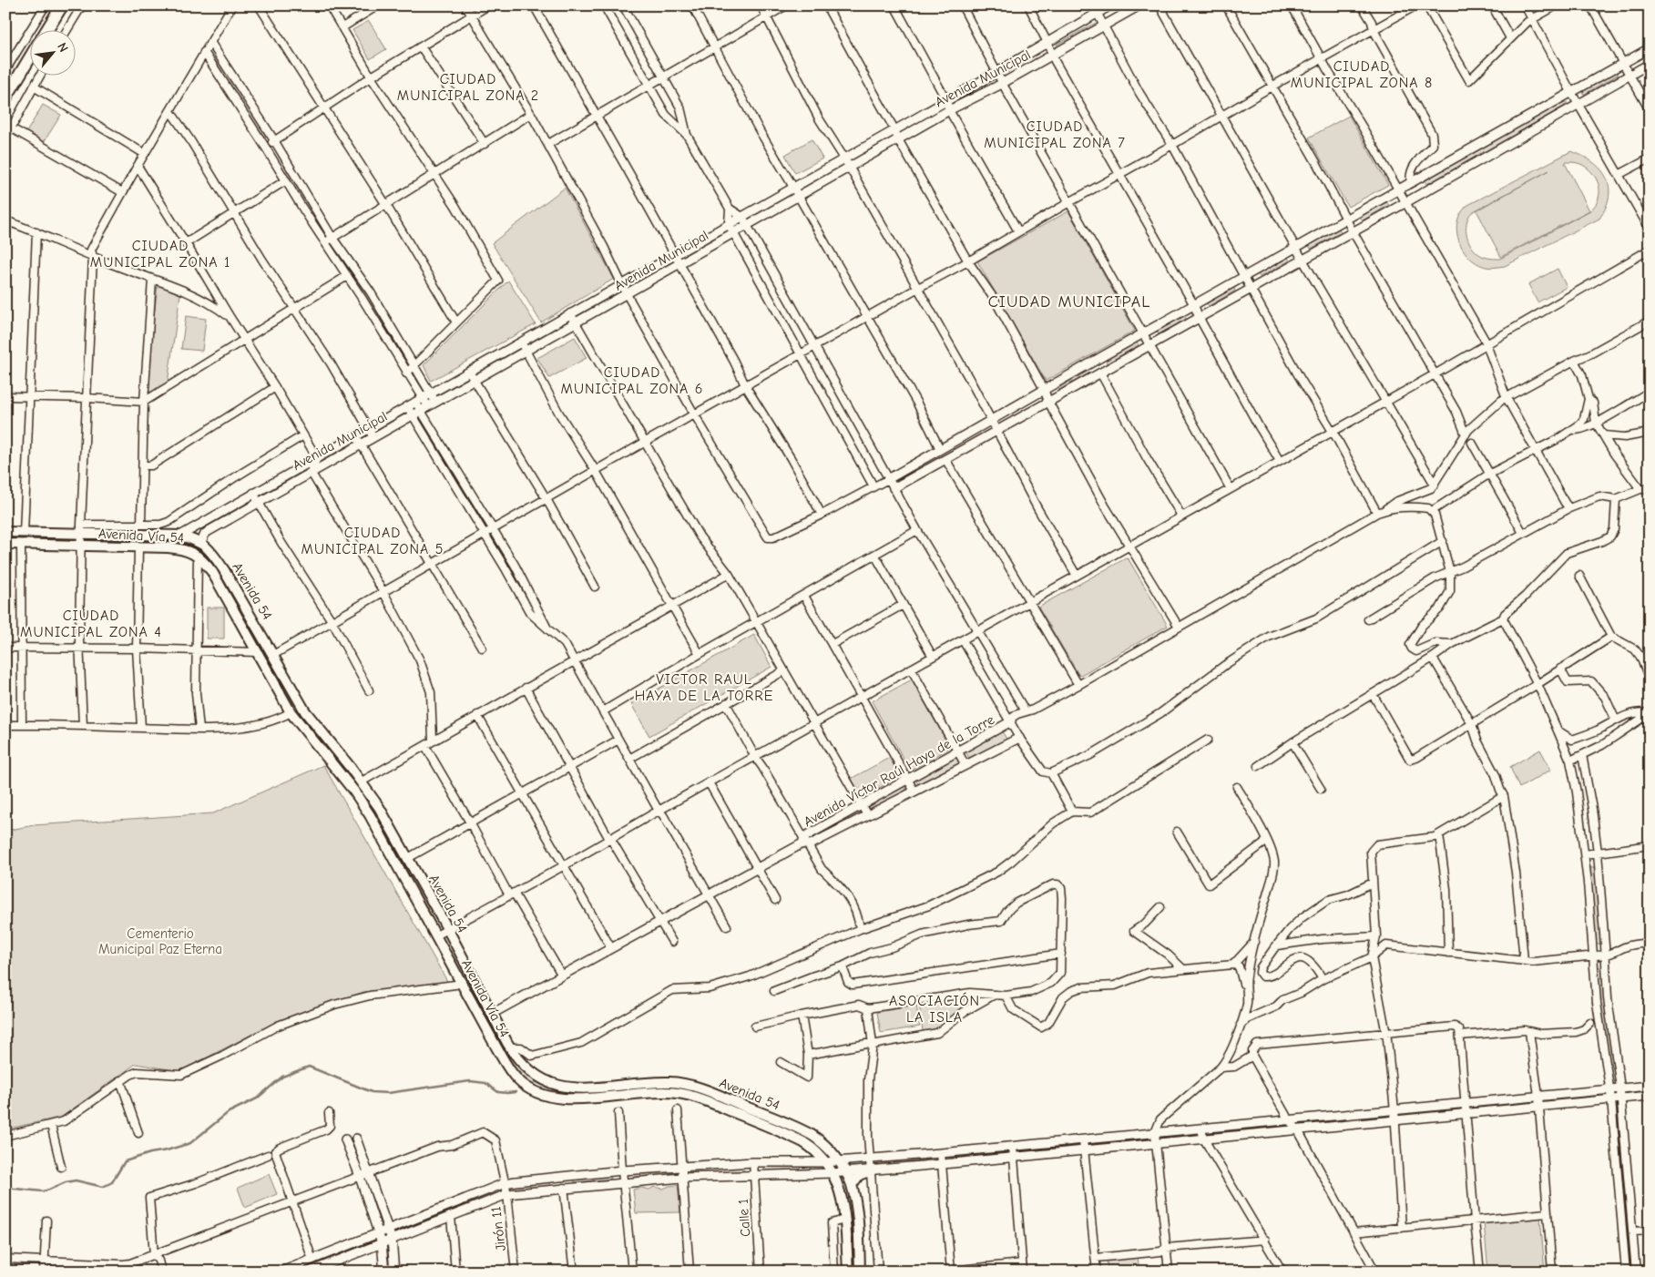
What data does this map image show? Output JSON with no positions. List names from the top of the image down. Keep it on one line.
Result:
{"streets":{"main road":["Avenida Vía 54","Avenida 54"],"street":["Avenida Municipal","Avenida Víctor Raúl Haya de la Torre","Calle 1","Jirón 11"]},"crossings":[["Avenida Municipal","Avenida 54"]],"districts":["CIUDAD MUNICIPAL ZONA 8","CIUDAD MUNICIPAL ZONA 2","CIUDAD MUNICIPAL ZONA 7","CIUDAD MUNICIPAL ZONA 1","CIUDAD MUNICIPAL","CIUDAD MUNICIPAL ZONA 6","CIUDAD MUNICIPAL ZONA 5","CIUDAD MUNICIPAL ZONA 4","VICTOR RAUL HAYA DE LA TORRE","ASOCIACIÓN LA ISLA"],"parks":["Cementerio Municipal Paz Eterna"],"north":"top right"}
